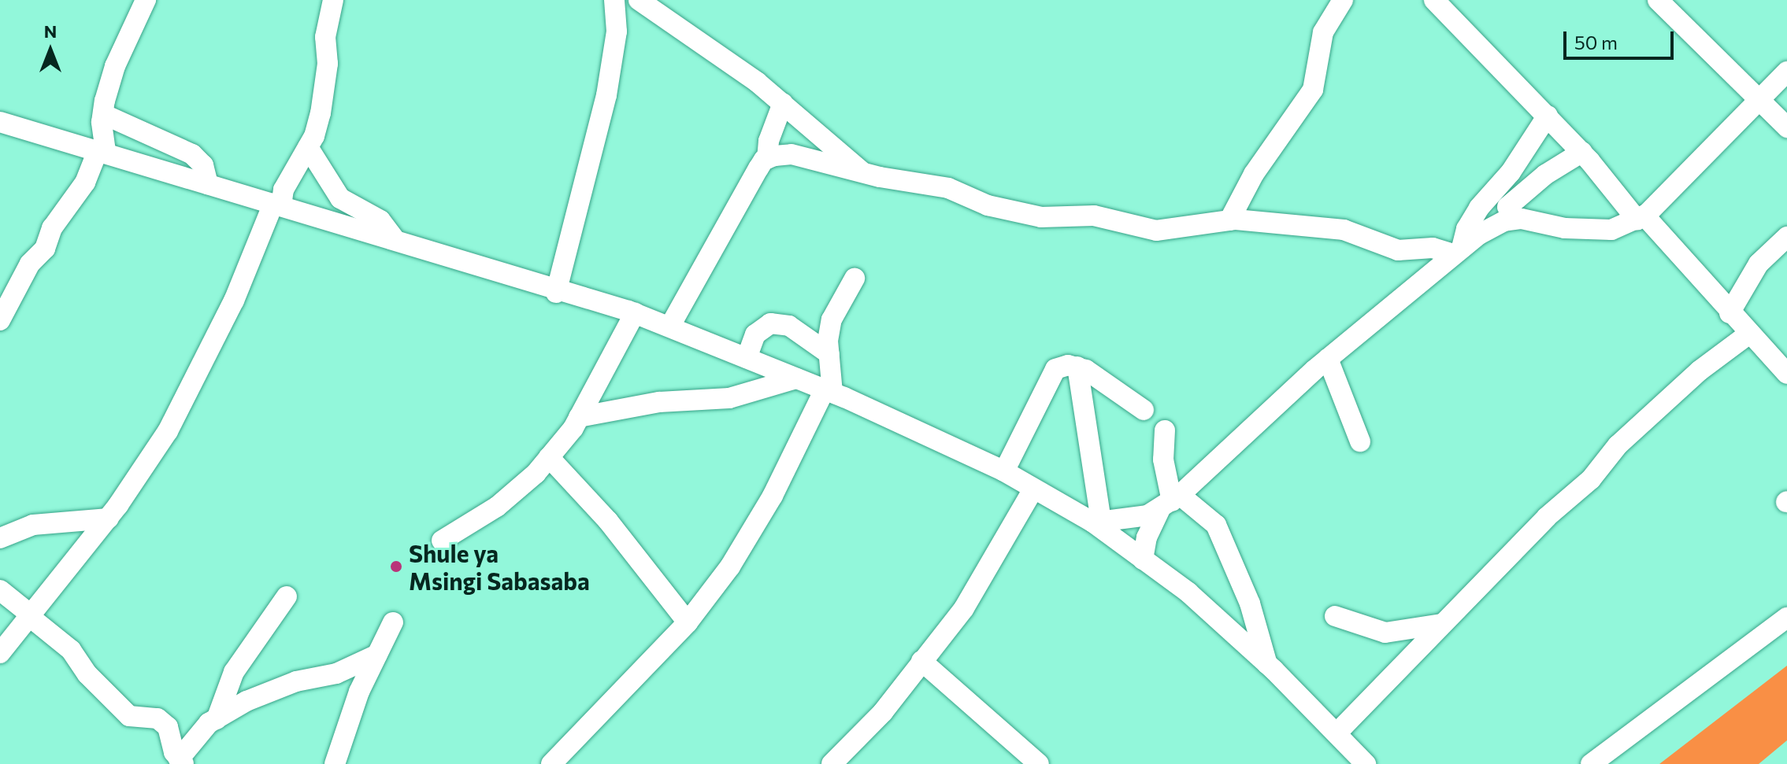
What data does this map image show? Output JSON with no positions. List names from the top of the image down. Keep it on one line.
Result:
{"places":["Shule ya Msingi Sabasaba"],"scale_bar":"50 m","north":"top"}
